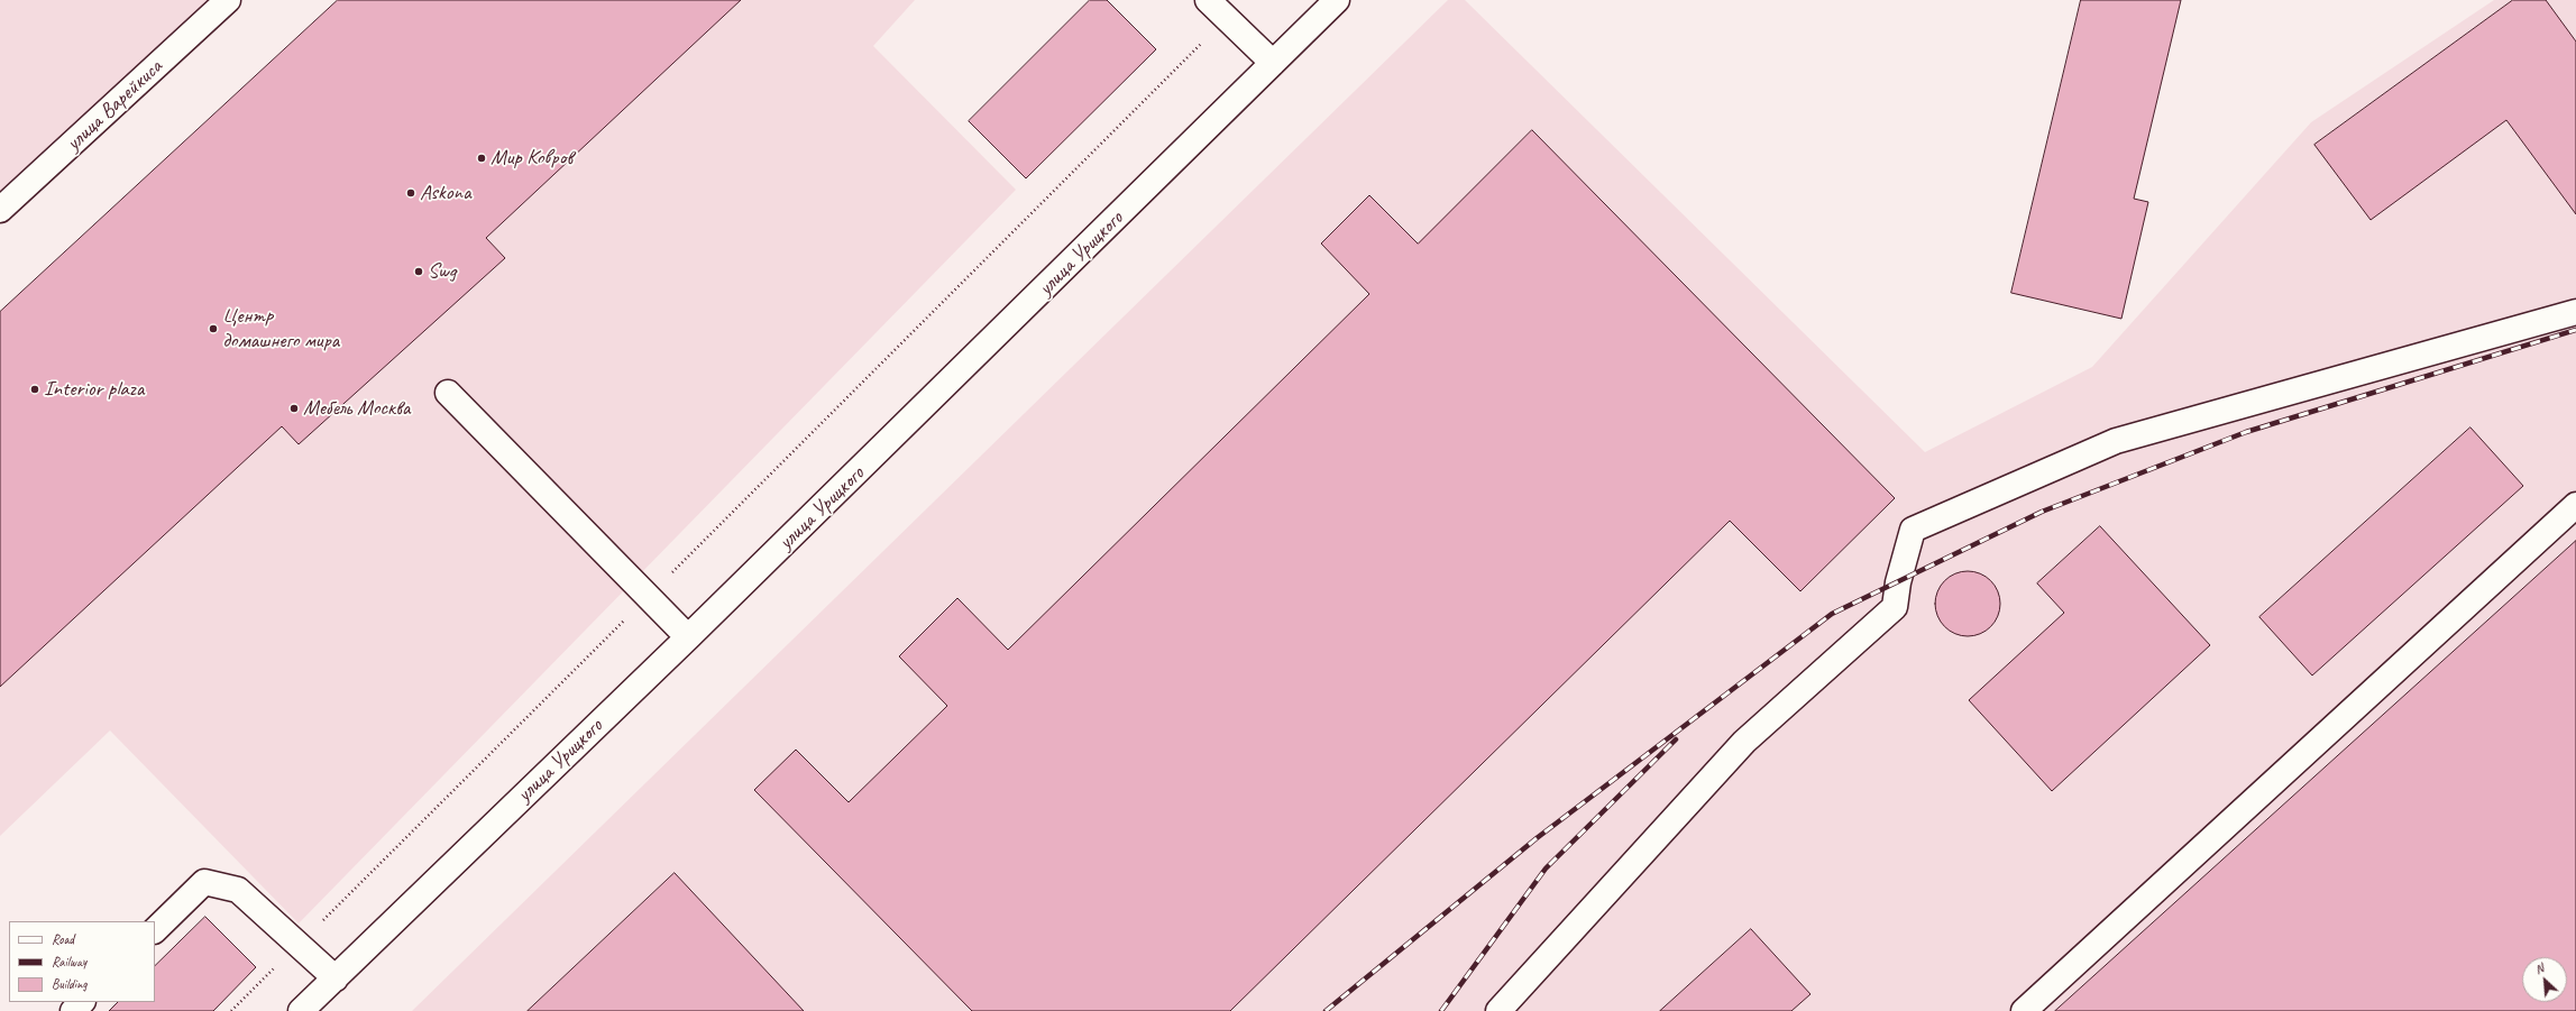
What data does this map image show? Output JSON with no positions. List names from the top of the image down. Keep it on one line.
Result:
{"streets":{"street":["улица Варейкиса","улица Урицкого"]},"places":["Мир Ковров","Askona","Swg","Центр домашнего мира","Interior plaza","Мебель Москва"],"legend":["Road","Railway","Building"],"north":"top left"}
